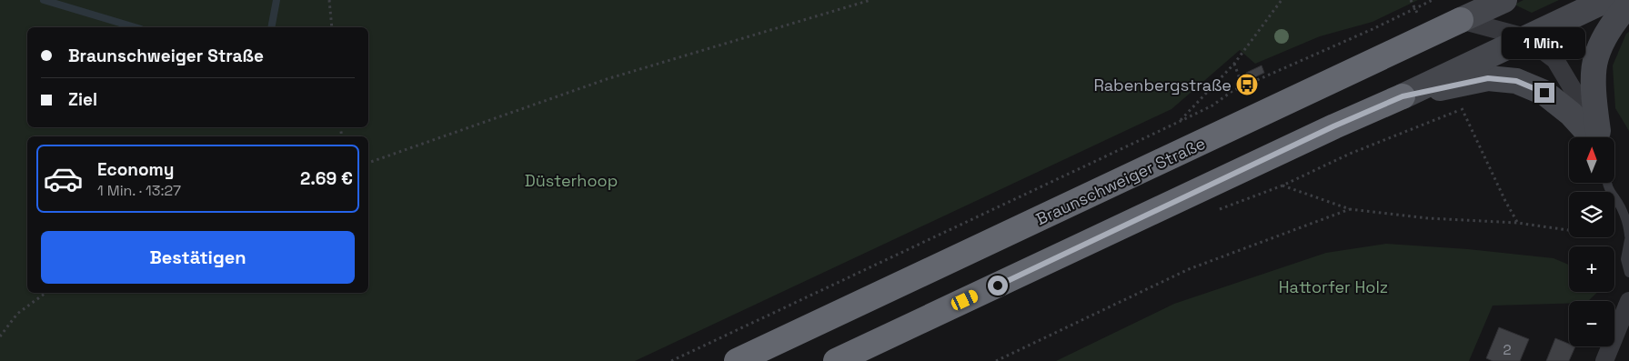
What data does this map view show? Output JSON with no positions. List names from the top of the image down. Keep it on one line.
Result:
{"streets":{"highway":["Braunschweiger Straße"]},"parks":["Düsterhoop","Hattorfer Holz"],"places":{"bus stop":["Rabenbergstraße"]},"house_numbers":["2"],"north":"top","page":{"bubble":"1 Min.","banner":["Braunschweiger Straße","Ziel"],"map_buttons":["+","−"],"list":[{"name":"Economy","note":"1 Min. · 13:27","value":"2.69 €"}],"buttons":"Bestätigen"}}
